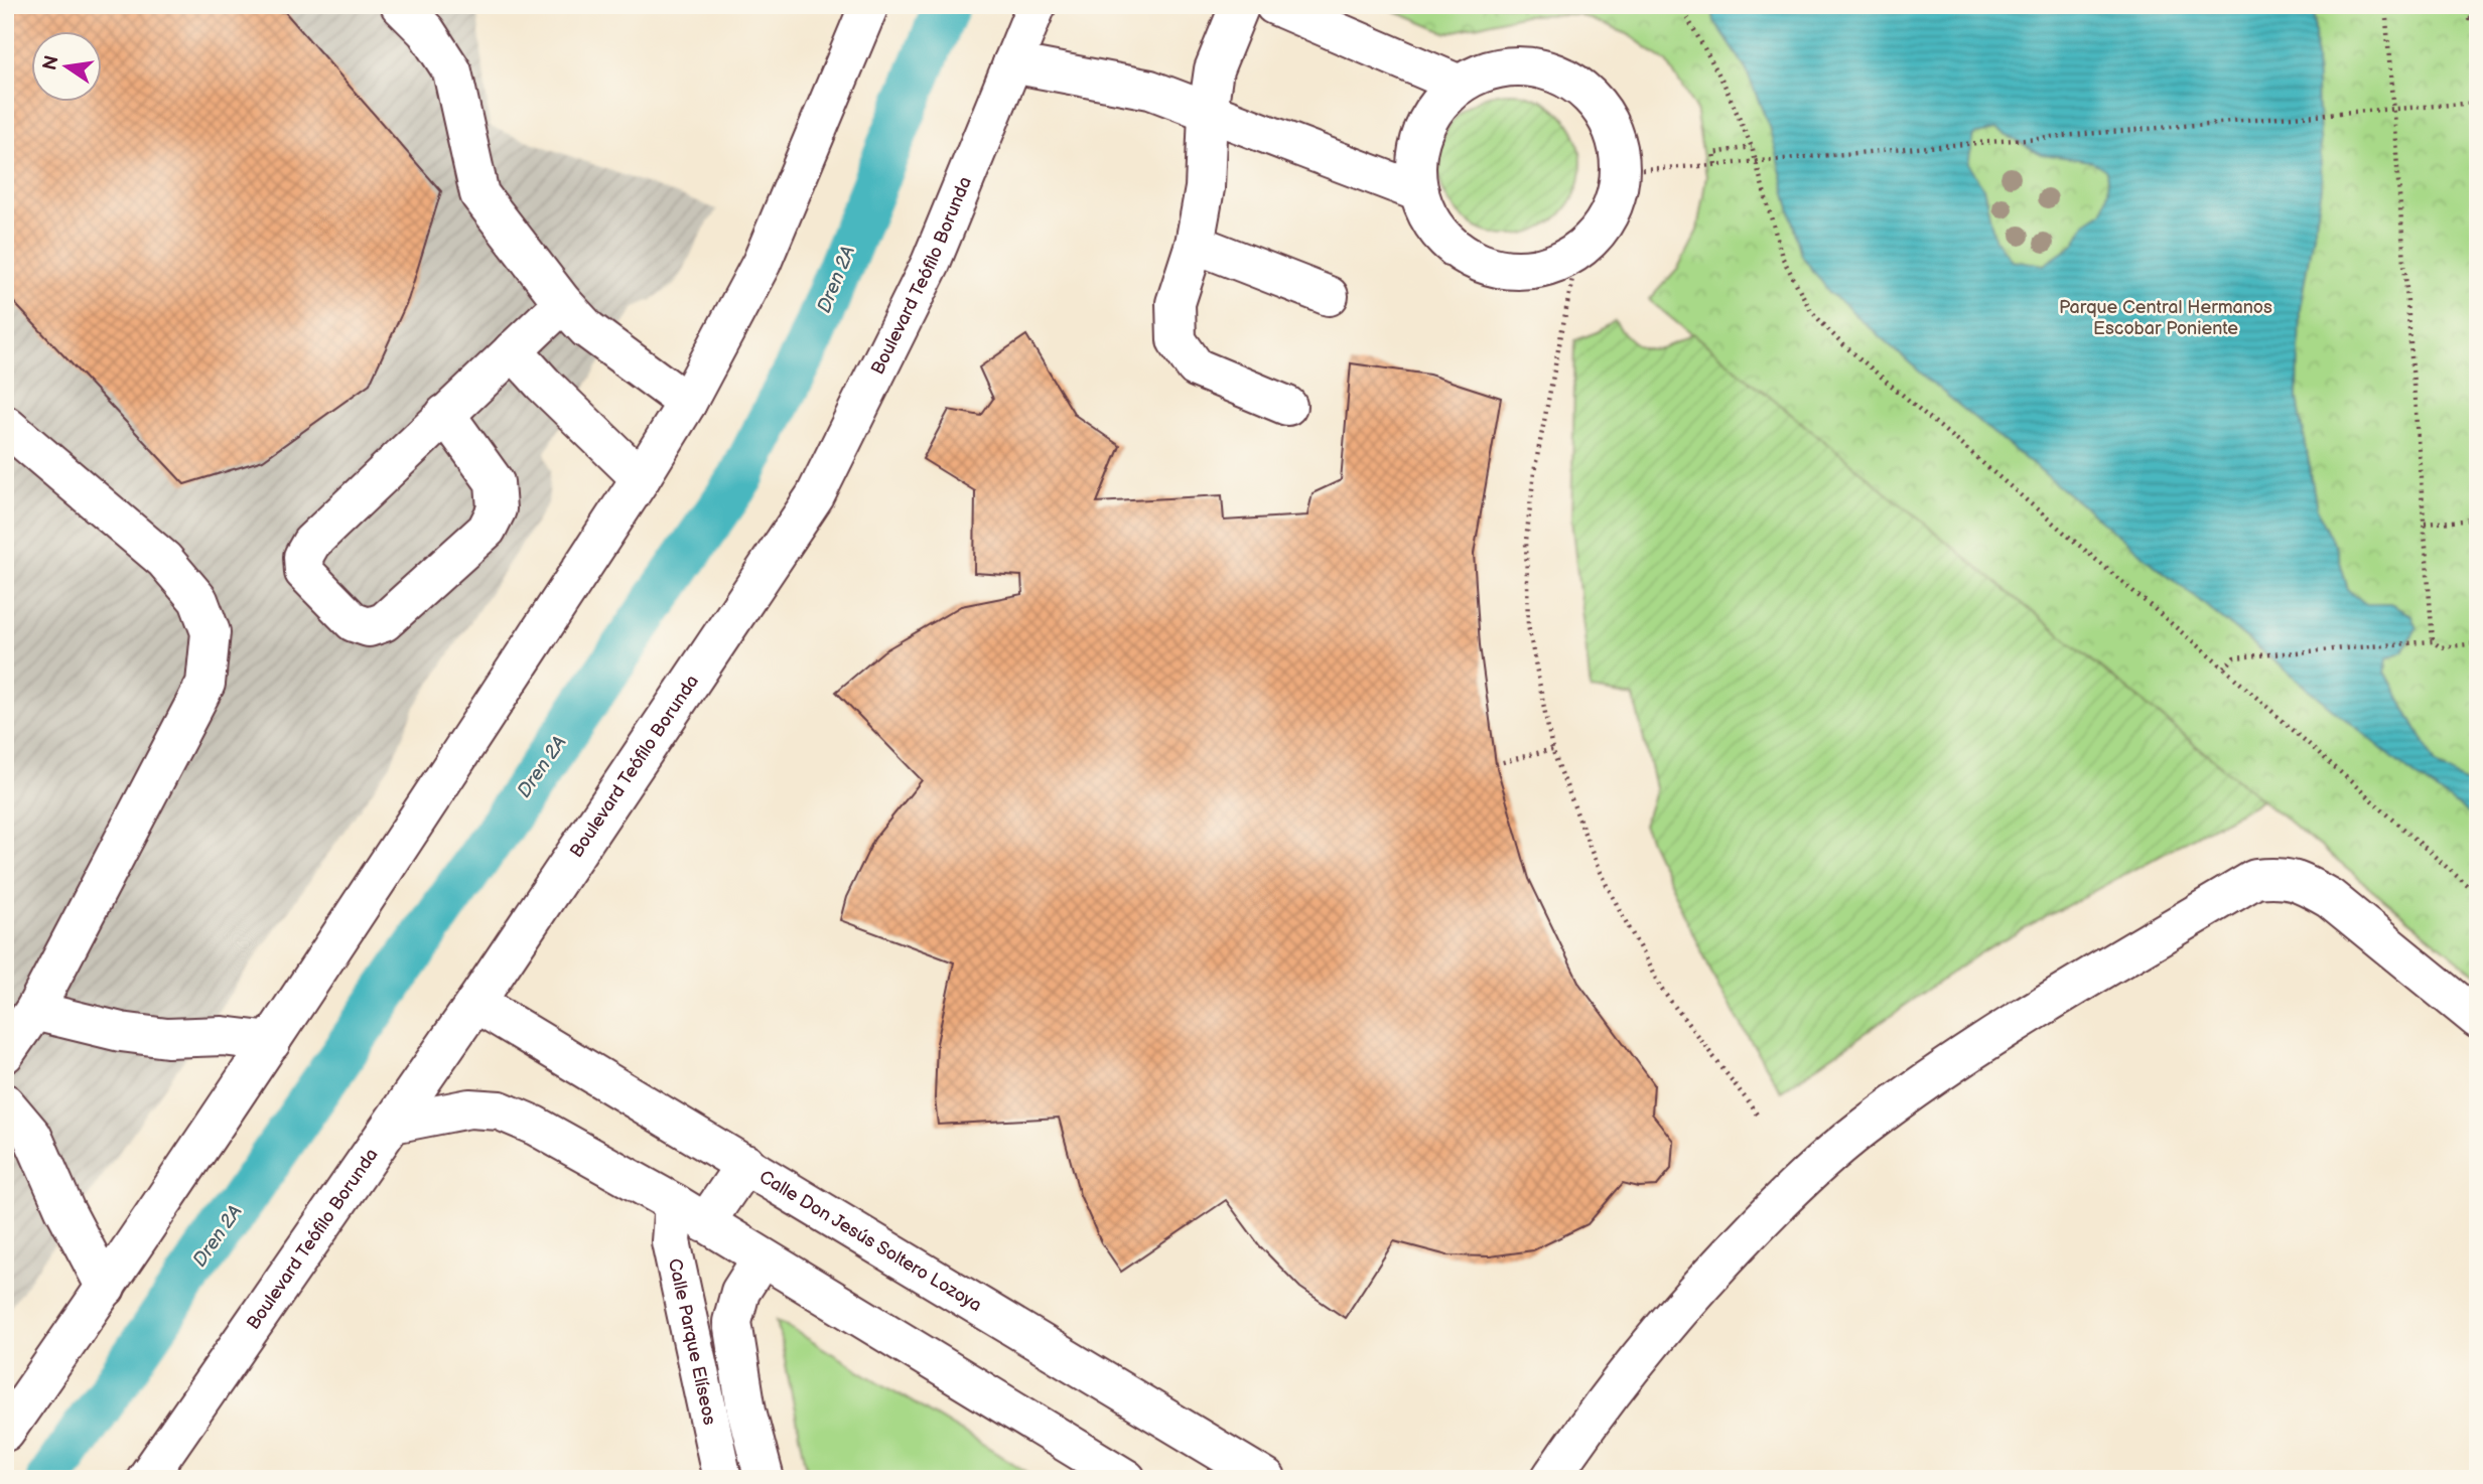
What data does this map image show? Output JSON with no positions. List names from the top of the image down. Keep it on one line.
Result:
{"streets":{"main road":["Boulevard Teófilo Borunda","Calle Don Jesús Soltero Lozoya","Calle Parque Elíseos"]},"crossings":[["Boulevard Teófilo Borunda","Calle Don Jesús Soltero Lozoya"]],"water":["Dren 2A"],"parks":["Parque Central Hermanos Escobar Poniente"],"north":"left"}
